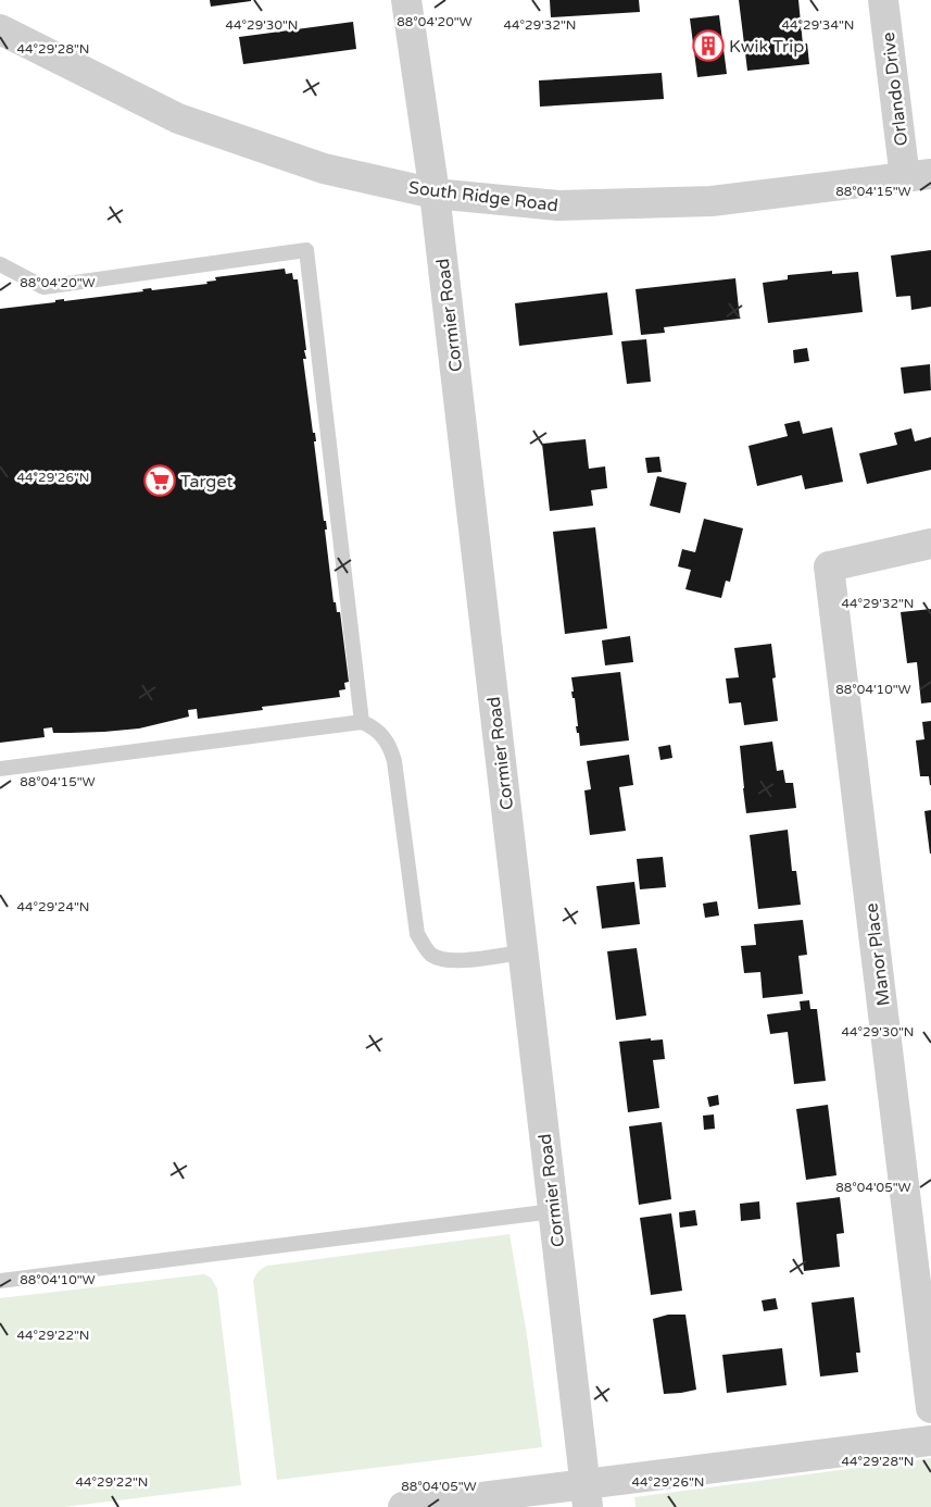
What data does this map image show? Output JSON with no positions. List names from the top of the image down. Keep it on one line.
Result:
{"streets":{"street":["Orlando Drive","South Ridge Road","Cormier Road","Manor Place"]},"crossings":[["Orlando Drive","South Ridge Road"],["South Ridge Road","Cormier Road"]],"places":{"building":["Kwik Trip"],"supermarket":["Target"]},"coordinates":["88°04'20\"W","44°29'30\"N","44°29'32\"N","44°29'34\"N","44°29'28\"N","88°04'15\"W","44°29'26\"N","88°04'10\"W","44°29'24\"N","88°04'05\"W","44°29'22\"N"]}
